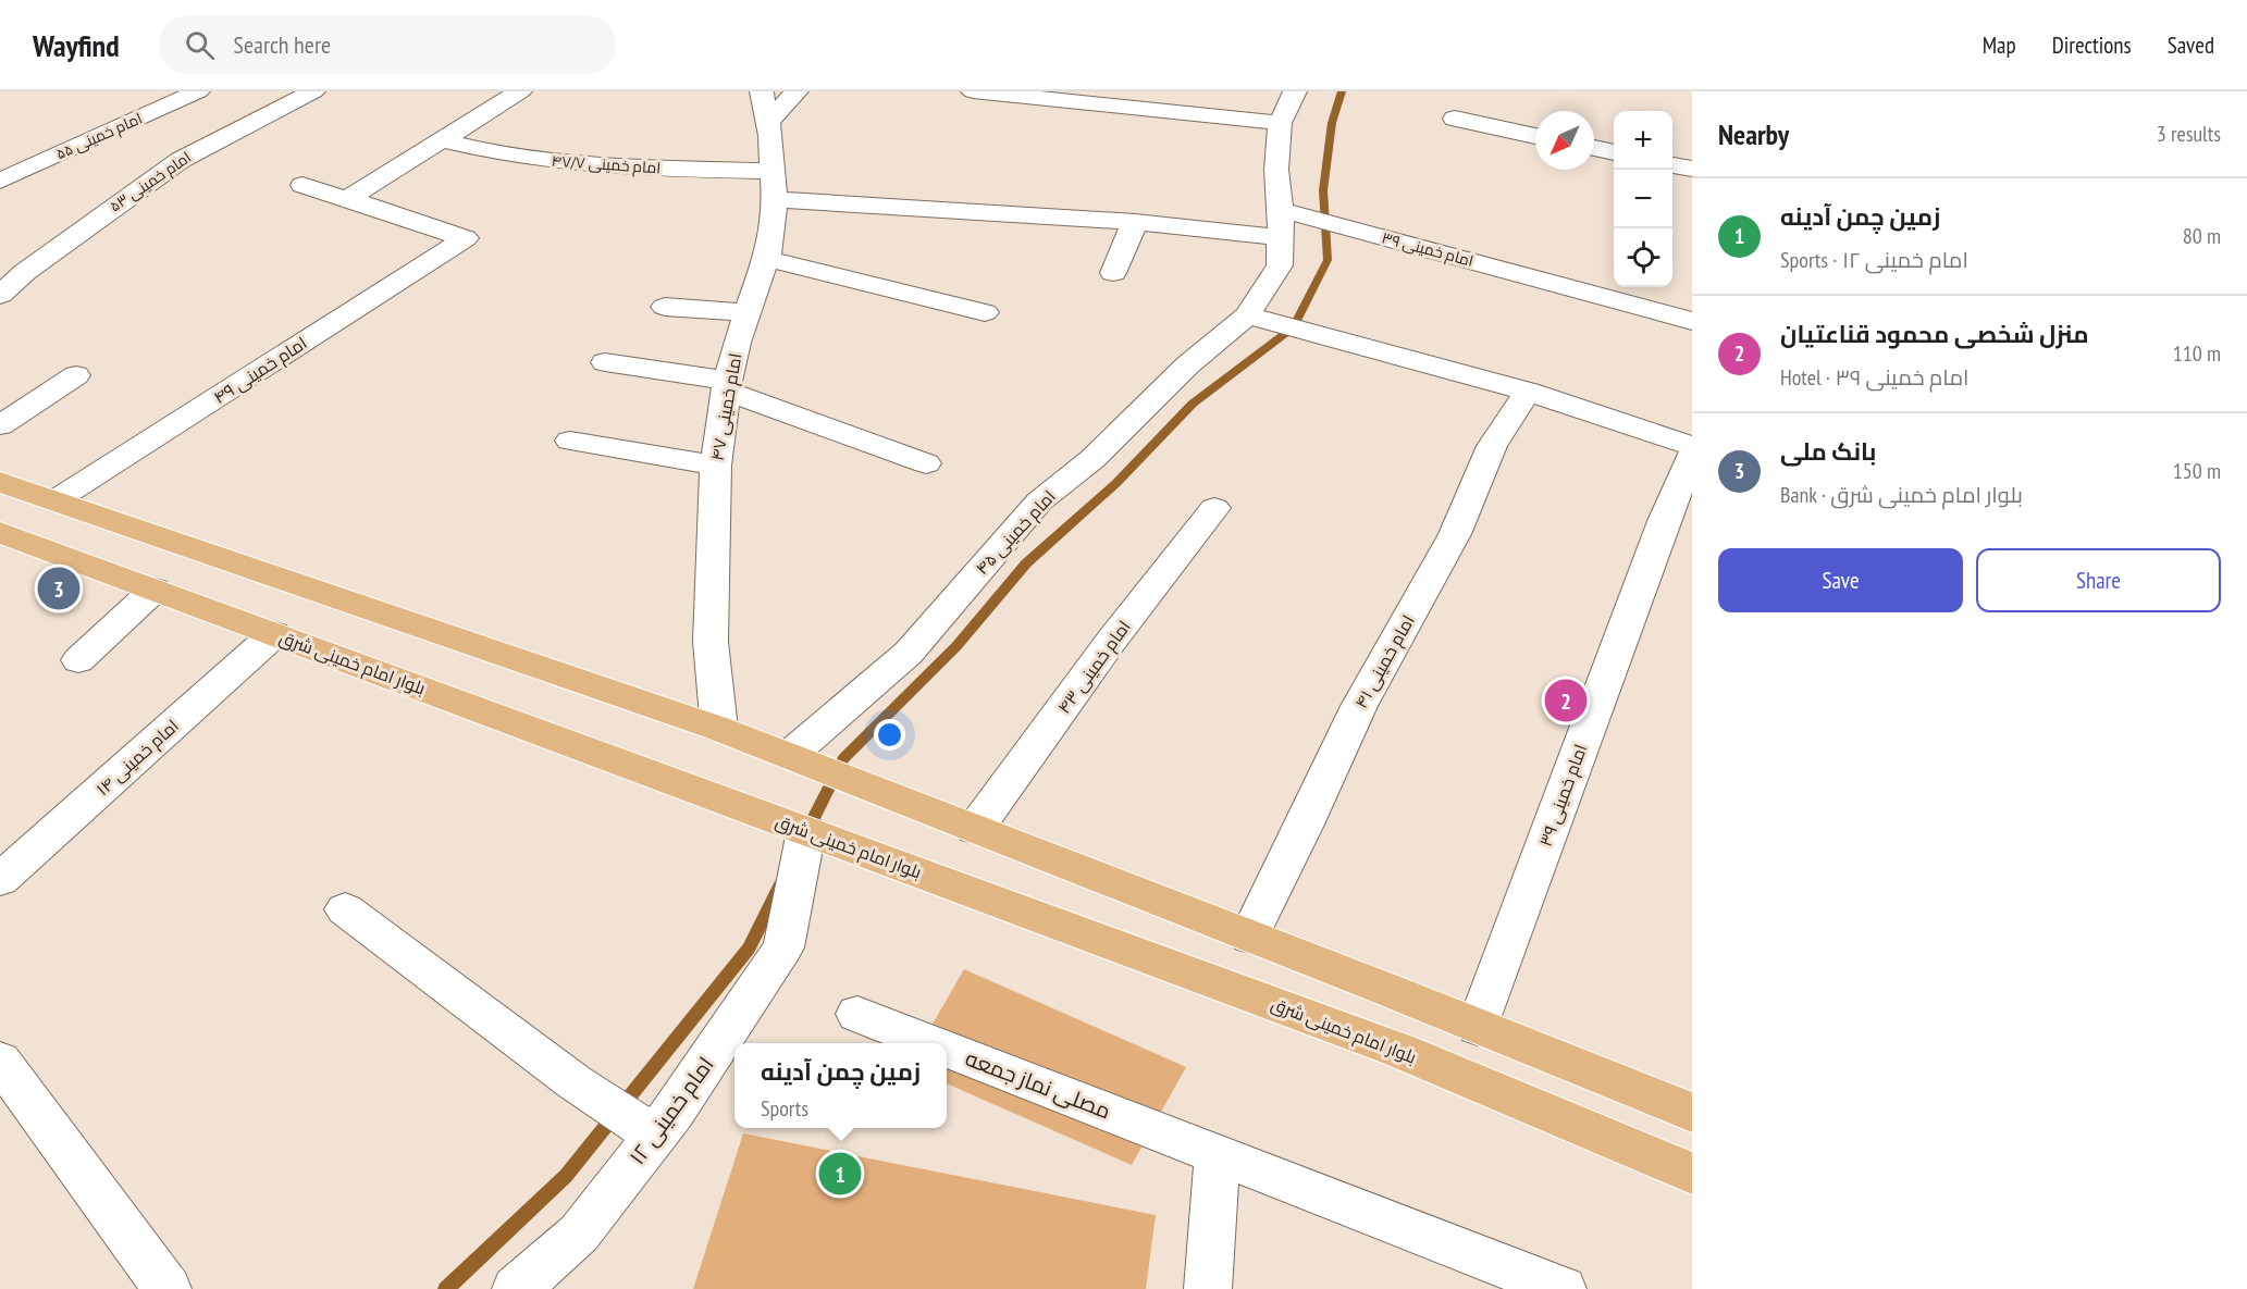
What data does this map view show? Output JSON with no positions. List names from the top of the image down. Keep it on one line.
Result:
{"streets":{"main road":["بلوار امام خمینی شرق"],"street":["امام خمینی ۵۵","امام خمینی ۴۷/۷","امام خمینی ۵۳","امام خمینی ۳۹","امام خمینی ۴۹","امام خمینی ۴۷","امام خمینی ۴۵","امام خمینی ۴۱","امام خمینی ۴۳","امام خمینی ۱۴","مصلی نماز جمعه","امام خمینی ۱۲"]},"crossings":[["امام خمینی ۴۷/۷","امام خمینی ۳۹"],["امام خمینی ۴۷/۷","امام خمینی ۴۷"],["امام خمینی ۳۹","امام خمینی ۴۵"],["بلوار امام خمینی شرق","امام خمینی ۱۴"],["بلوار امام خمینی شرق","امام خمینی ۱۲"]],"north":"bottom left","page":{"header":"Wayfind","search":"Search here","nav":["Map","Directions","Saved"],"heading":["Nearby","3 results"],"map_buttons":["+","−"],"list":[{"mark":"1","name":"زمین چمن آدینه","note":"Sports · امام خمینی ۱۲","value":"80 m"},{"mark":"2","name":"منزل شخصی محمود قناعتیان","note":"Hotel · امام خمینی ۳۹","value":"110 m"},{"mark":"3","name":"بانک ملی","note":"Bank · بلوار امام خمینی شرق","value":"150 m"}],"buttons":["Save","Share"],"pins":["3","2","1"],"popup":["زمین چمن آدینه","Sports"]}}
